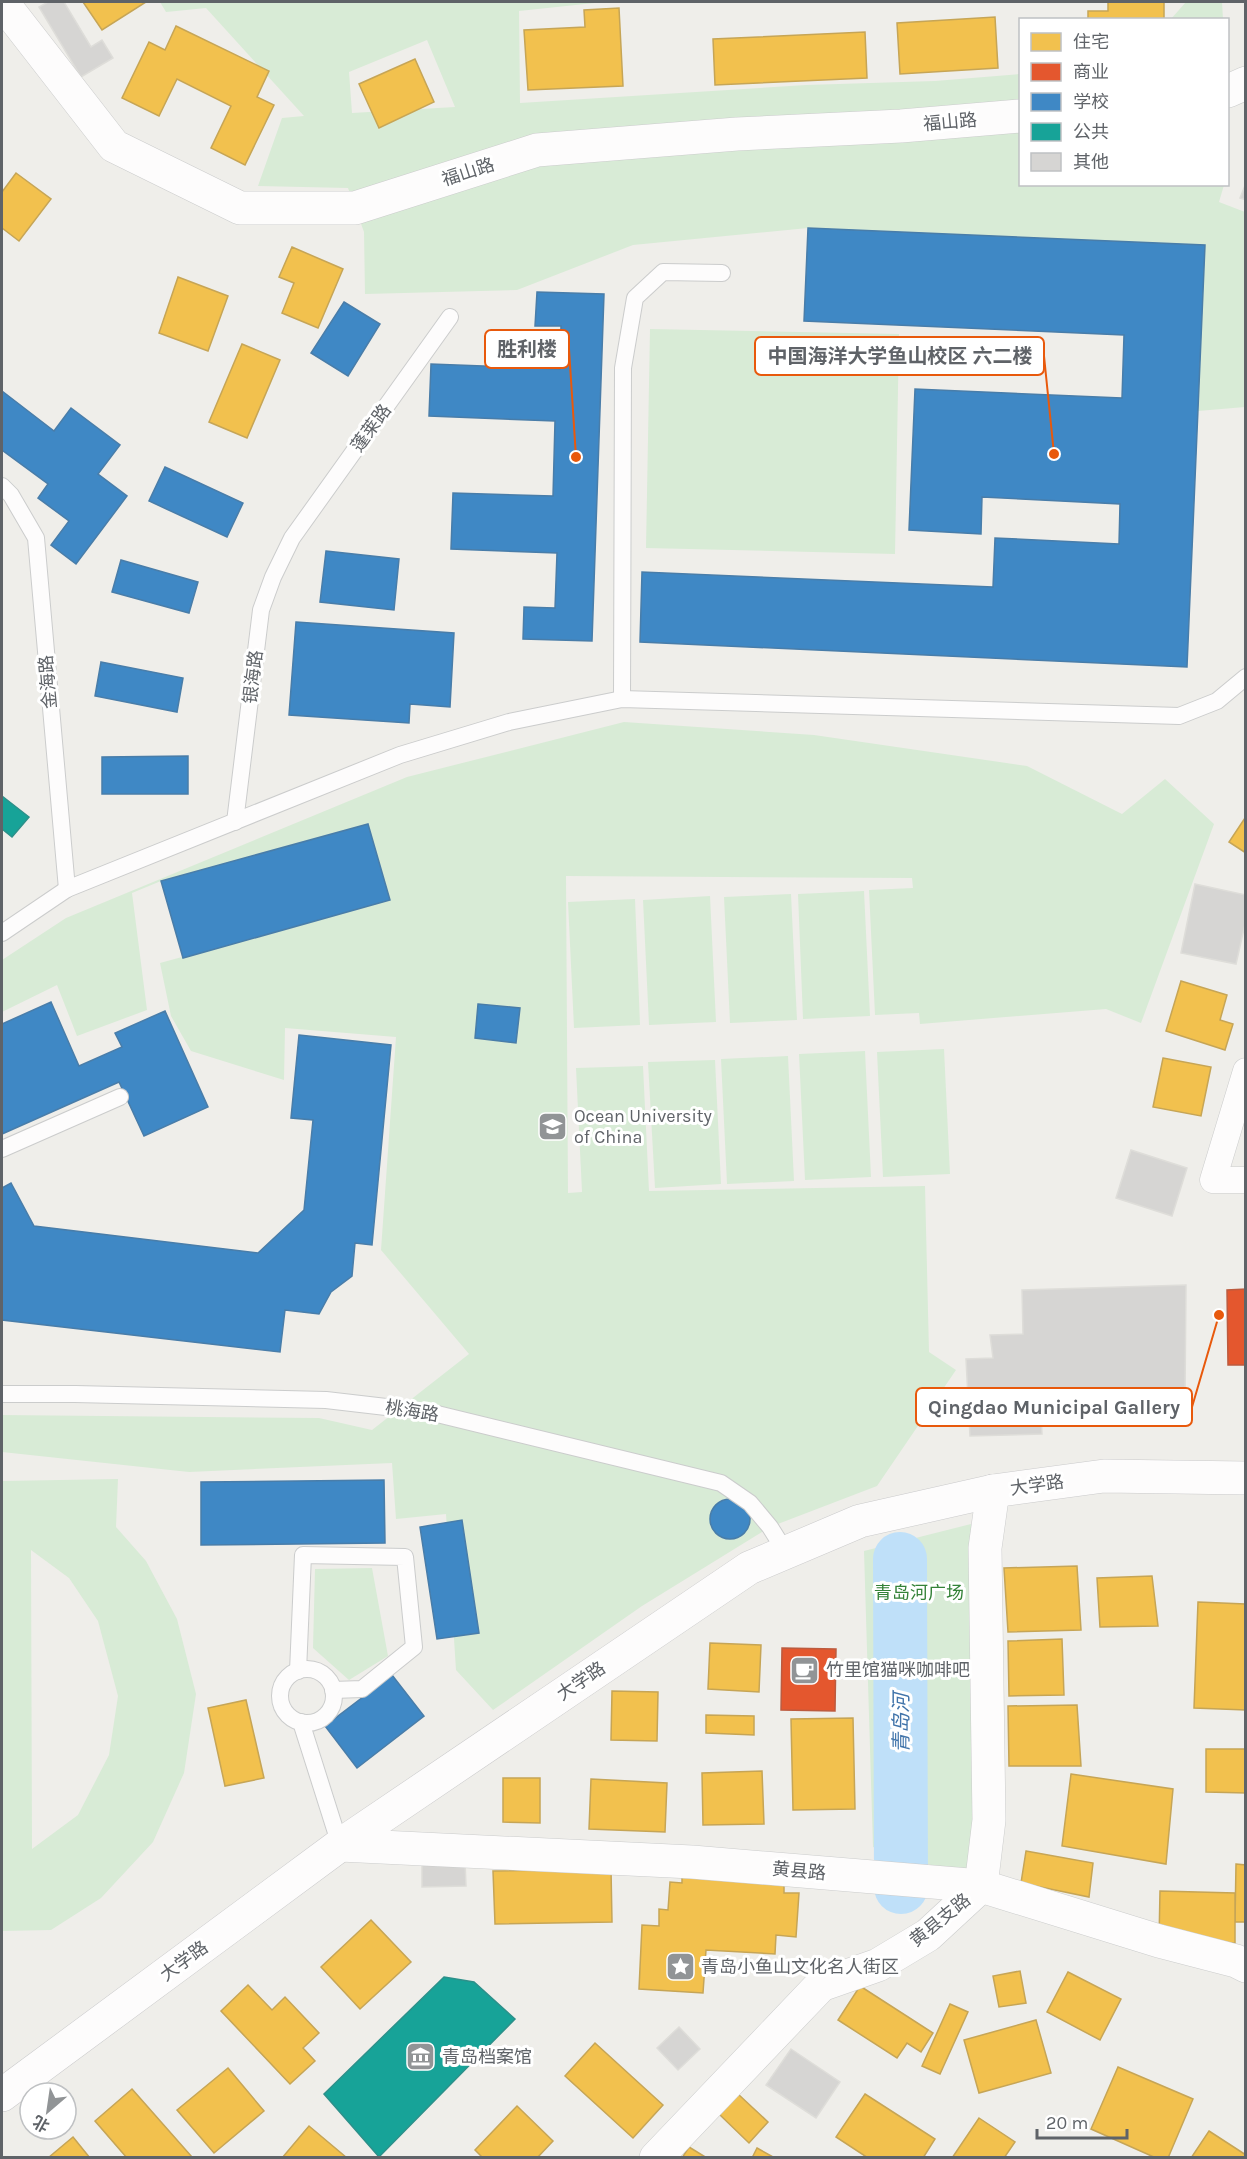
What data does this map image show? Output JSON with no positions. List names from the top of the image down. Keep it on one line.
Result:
{"streets":{"street":["福山路","大学路","黄县路","黄县支路"],"lane":["蓬莱路","银海路","金海路","桃海路"]},"crossings":[["蓬莱路","银海路"],["桃海路","大学路"],["大学路","黄县路"],["大学路","黄县支路"],["黄县路","黄县支路"]],"water":["青岛河"],"parks":["青岛河广场"],"places":{"other":["中国海洋大学鱼山校区 六二楼","胜利楼","Qingdao Municipal Gallery"],"school or university":["Ocean University of China"],"cafe":["竹里馆猫咪咖啡吧"],"place":["青岛小鱼山文化名人街区"],"museum":["青岛档案馆"]},"legend":["住宅","商业","学校","公共","其他"],"scale_bar":"20 m","north":"bottom left"}
